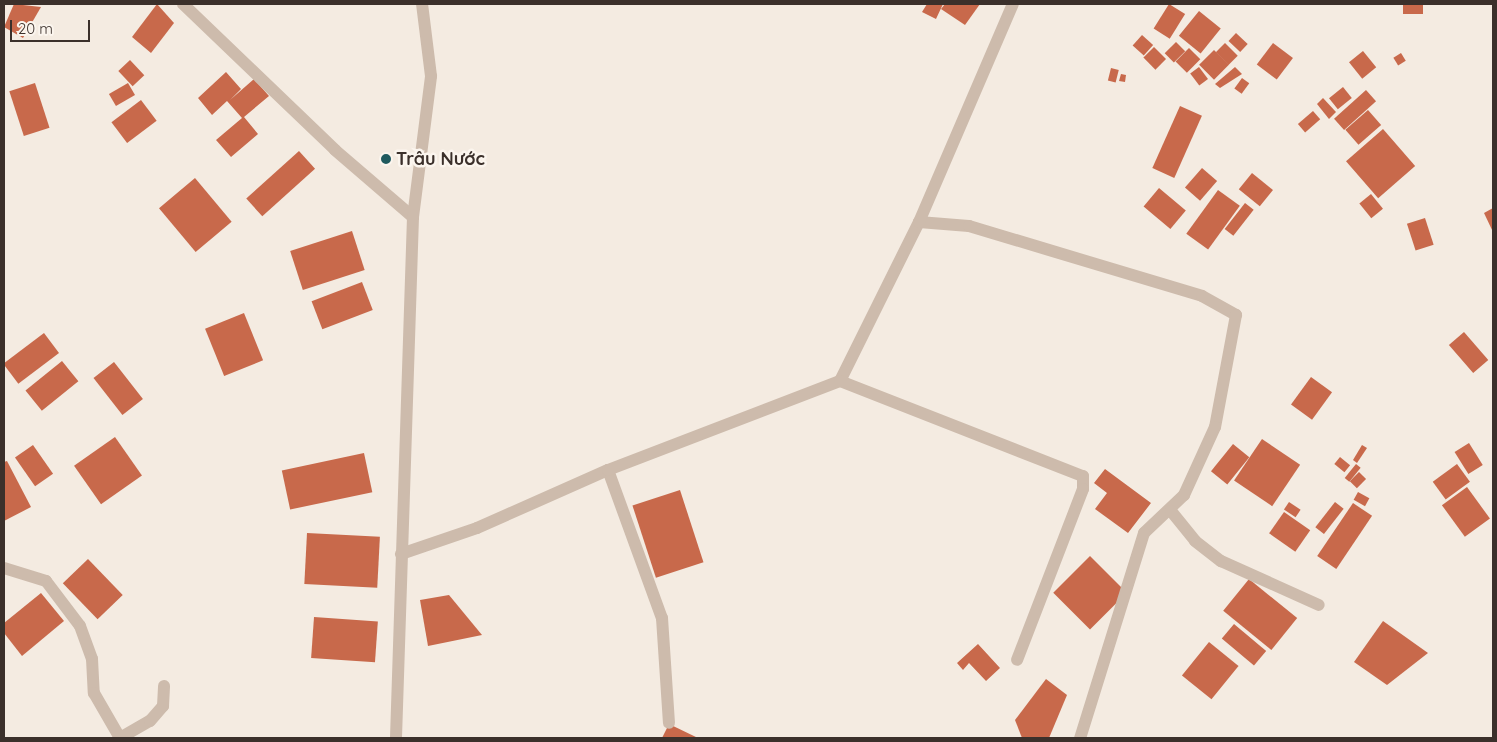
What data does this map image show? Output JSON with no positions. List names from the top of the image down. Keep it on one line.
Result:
{"places":["Trâu Nước"],"scale_bar":"20 m"}
